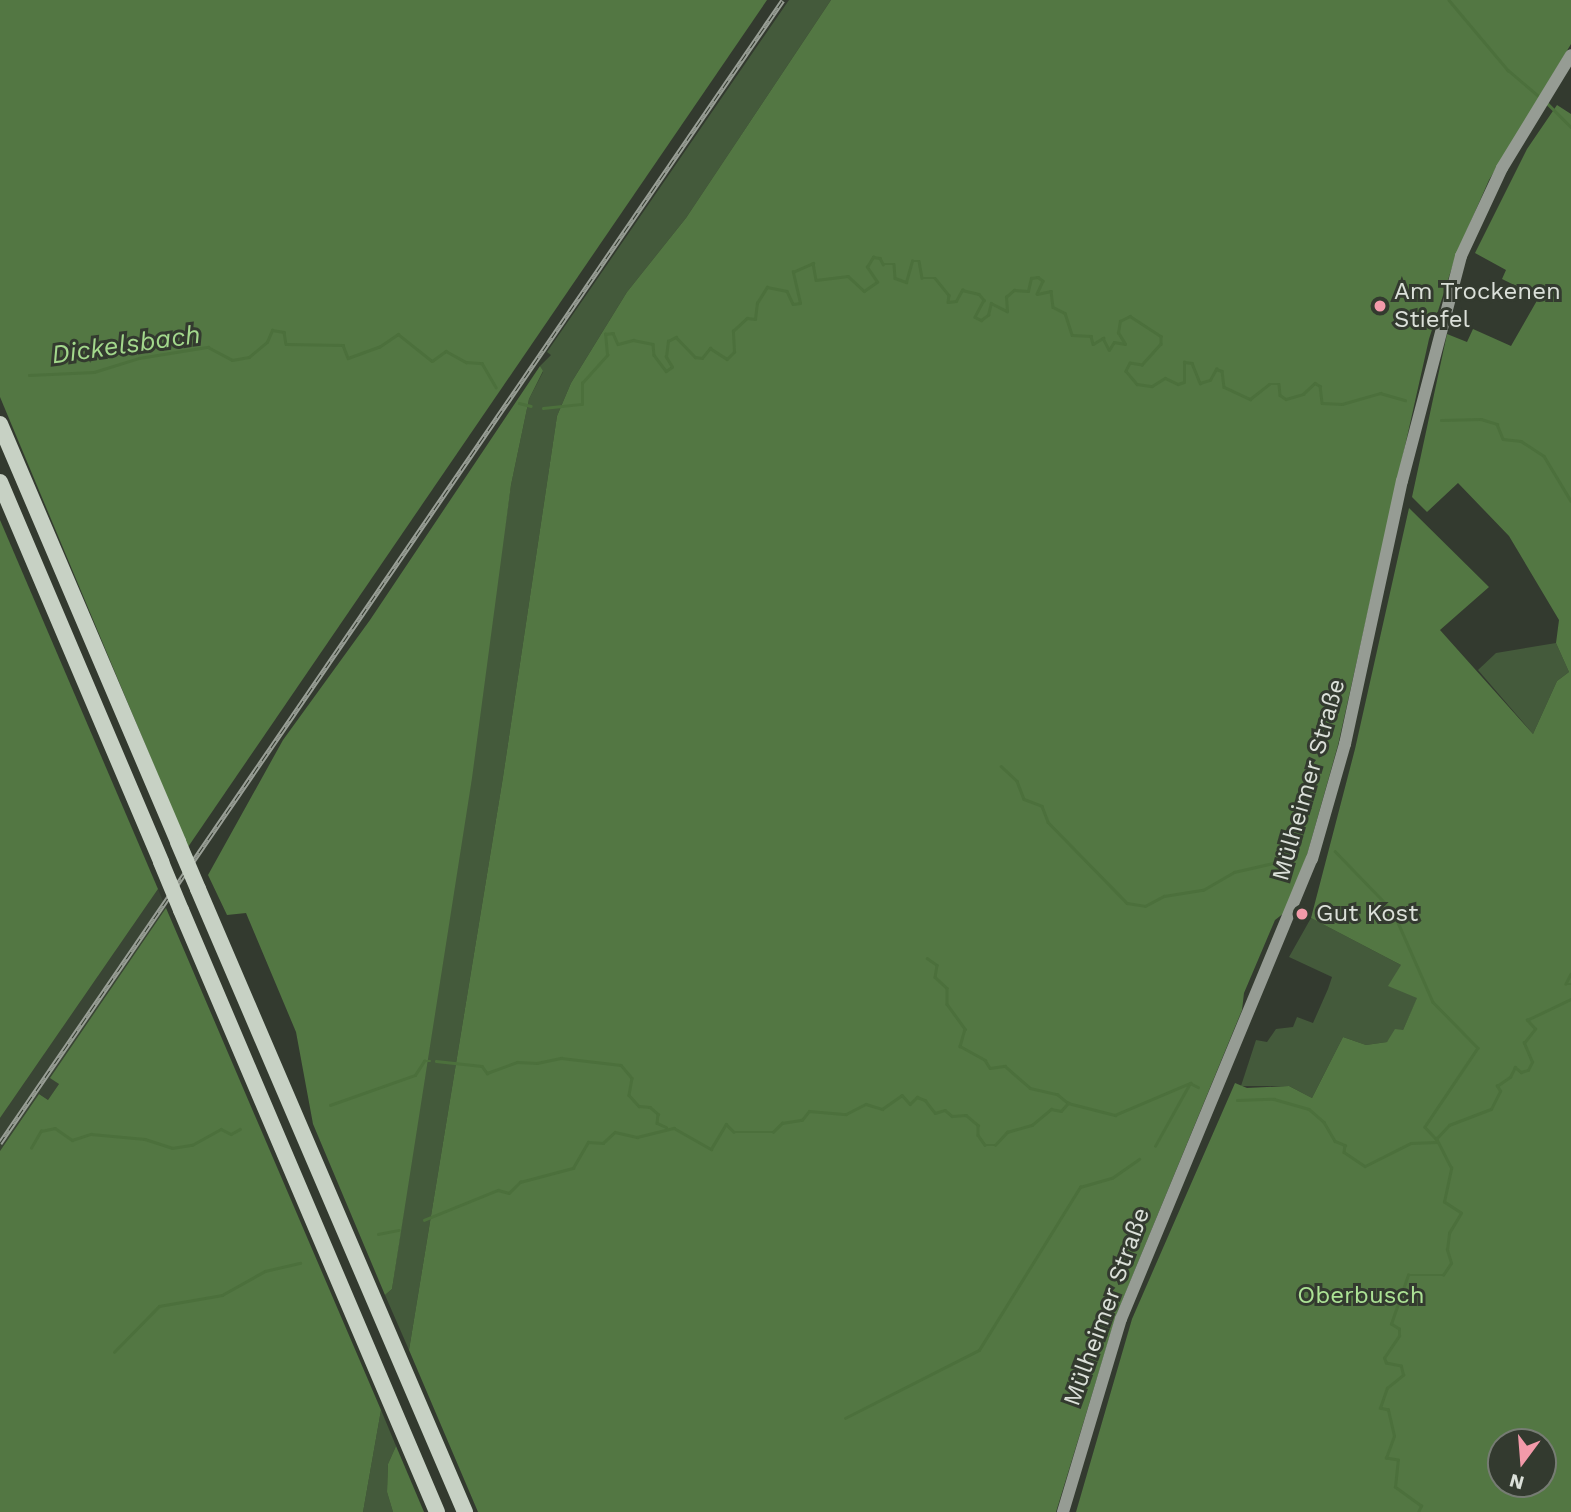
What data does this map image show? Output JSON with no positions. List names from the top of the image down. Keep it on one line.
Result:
{"streets":{"main road":["Mülheimer Straße"]},"water":["Dickelsbach"],"parks":["Oberbusch"],"places":["Am Trockenen Stiefel","Gut Kost"],"north":"bottom"}
